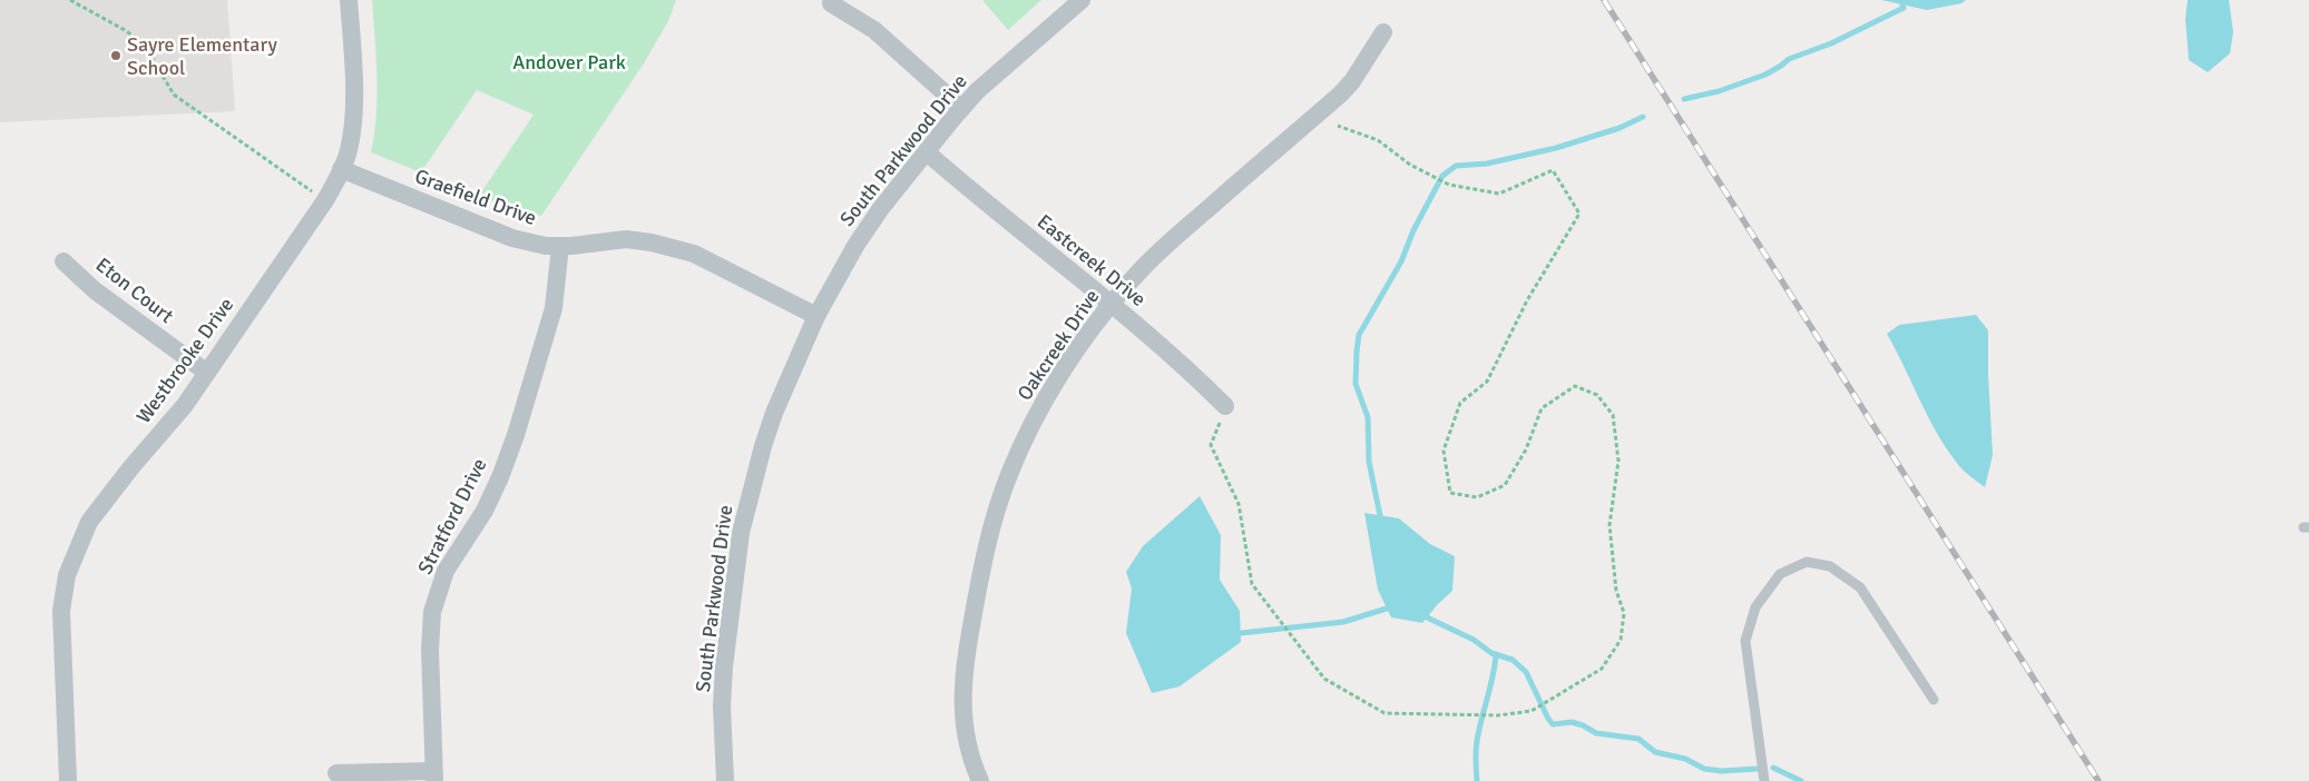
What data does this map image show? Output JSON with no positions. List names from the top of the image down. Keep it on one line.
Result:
{"streets":{"street":["South Parkwood Drive","Graefield Drive","Eastcreek Drive","Eton Court","Oakcreek Drive","Westbrooke Drive","Stratford Drive"]},"crossings":[["South Parkwood Drive","Graefield Drive"],["South Parkwood Drive","Eastcreek Drive"],["Graefield Drive","Westbrooke Drive"],["Graefield Drive","Stratford Drive"],["Eastcreek Drive","Oakcreek Drive"],["Eton Court","Westbrooke Drive"]],"parks":["Andover Park"],"places":["Sayre Elementary School"]}
